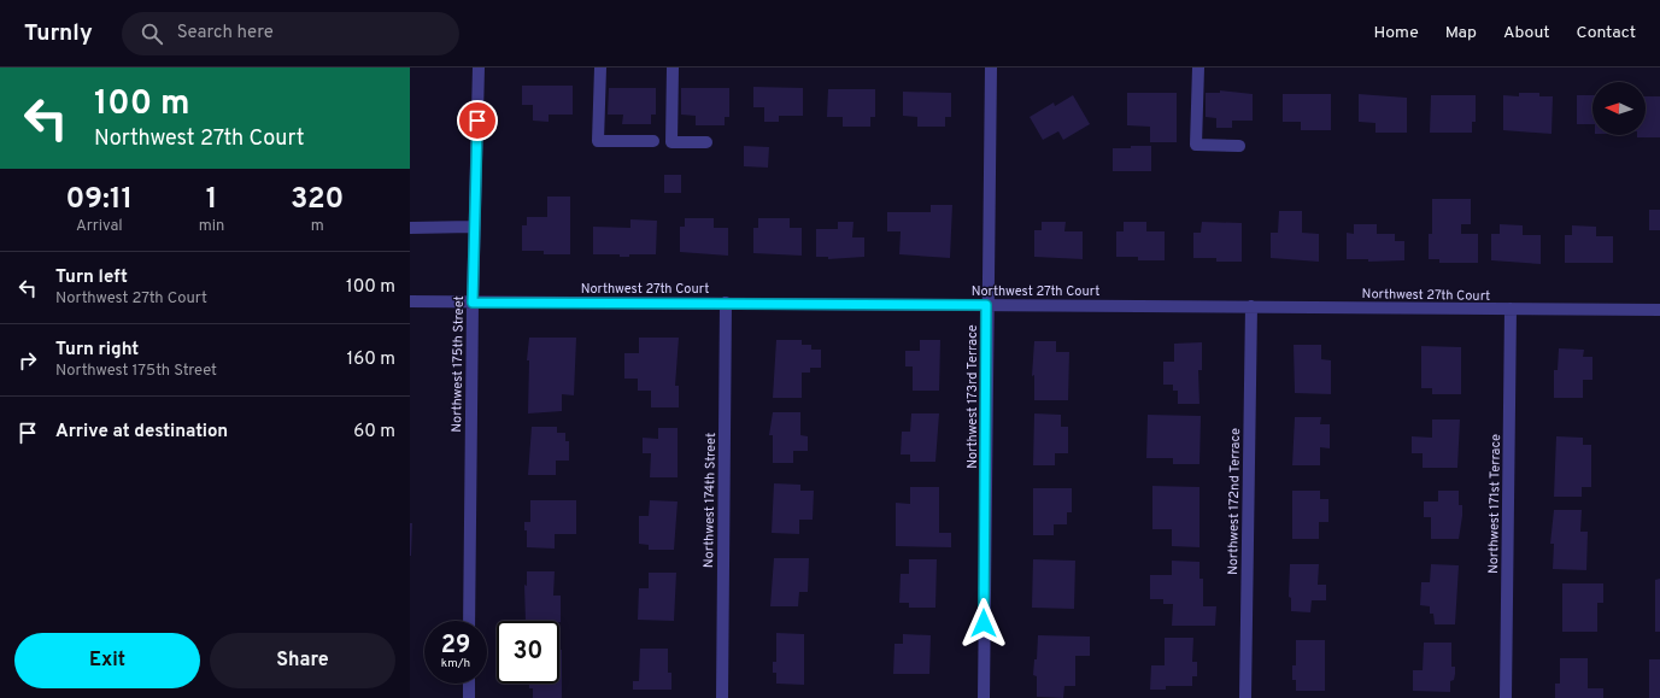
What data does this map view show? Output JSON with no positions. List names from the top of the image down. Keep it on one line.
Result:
{"streets":{"street":["Northwest 27th Court","Northwest 175th Street","Northwest 173rd Terrace","Northwest 174th Street","Northwest 172nd Terrace","Northwest 171st Terrace"]},"crossings":[["Northwest 27th Court","Northwest 175th Street"],["Northwest 27th Court","Northwest 173rd Terrace"],["Northwest 27th Court","Northwest 174th Street"],["Northwest 27th Court","Northwest 172nd Terrace"],["Northwest 27th Court","Northwest 171st Terrace"]],"north":"left","page":{"header":"Turnly","search":"Search here","nav":["Home","Map","About","Contact"],"turn":["100 m","Northwest 27th Court"],"eta":["09:11","Arrival","1","min","320","m"],"list":[{"name":"Turn left","note":"Northwest 27th Court","value":"100 m"},{"name":"Turn right","note":"Northwest 175th Street","value":"160 m"},{"name":"Arrive at destination","value":"60 m"}],"speed":"29 km/h","limit":"30","buttons":["Exit","Share"]}}
